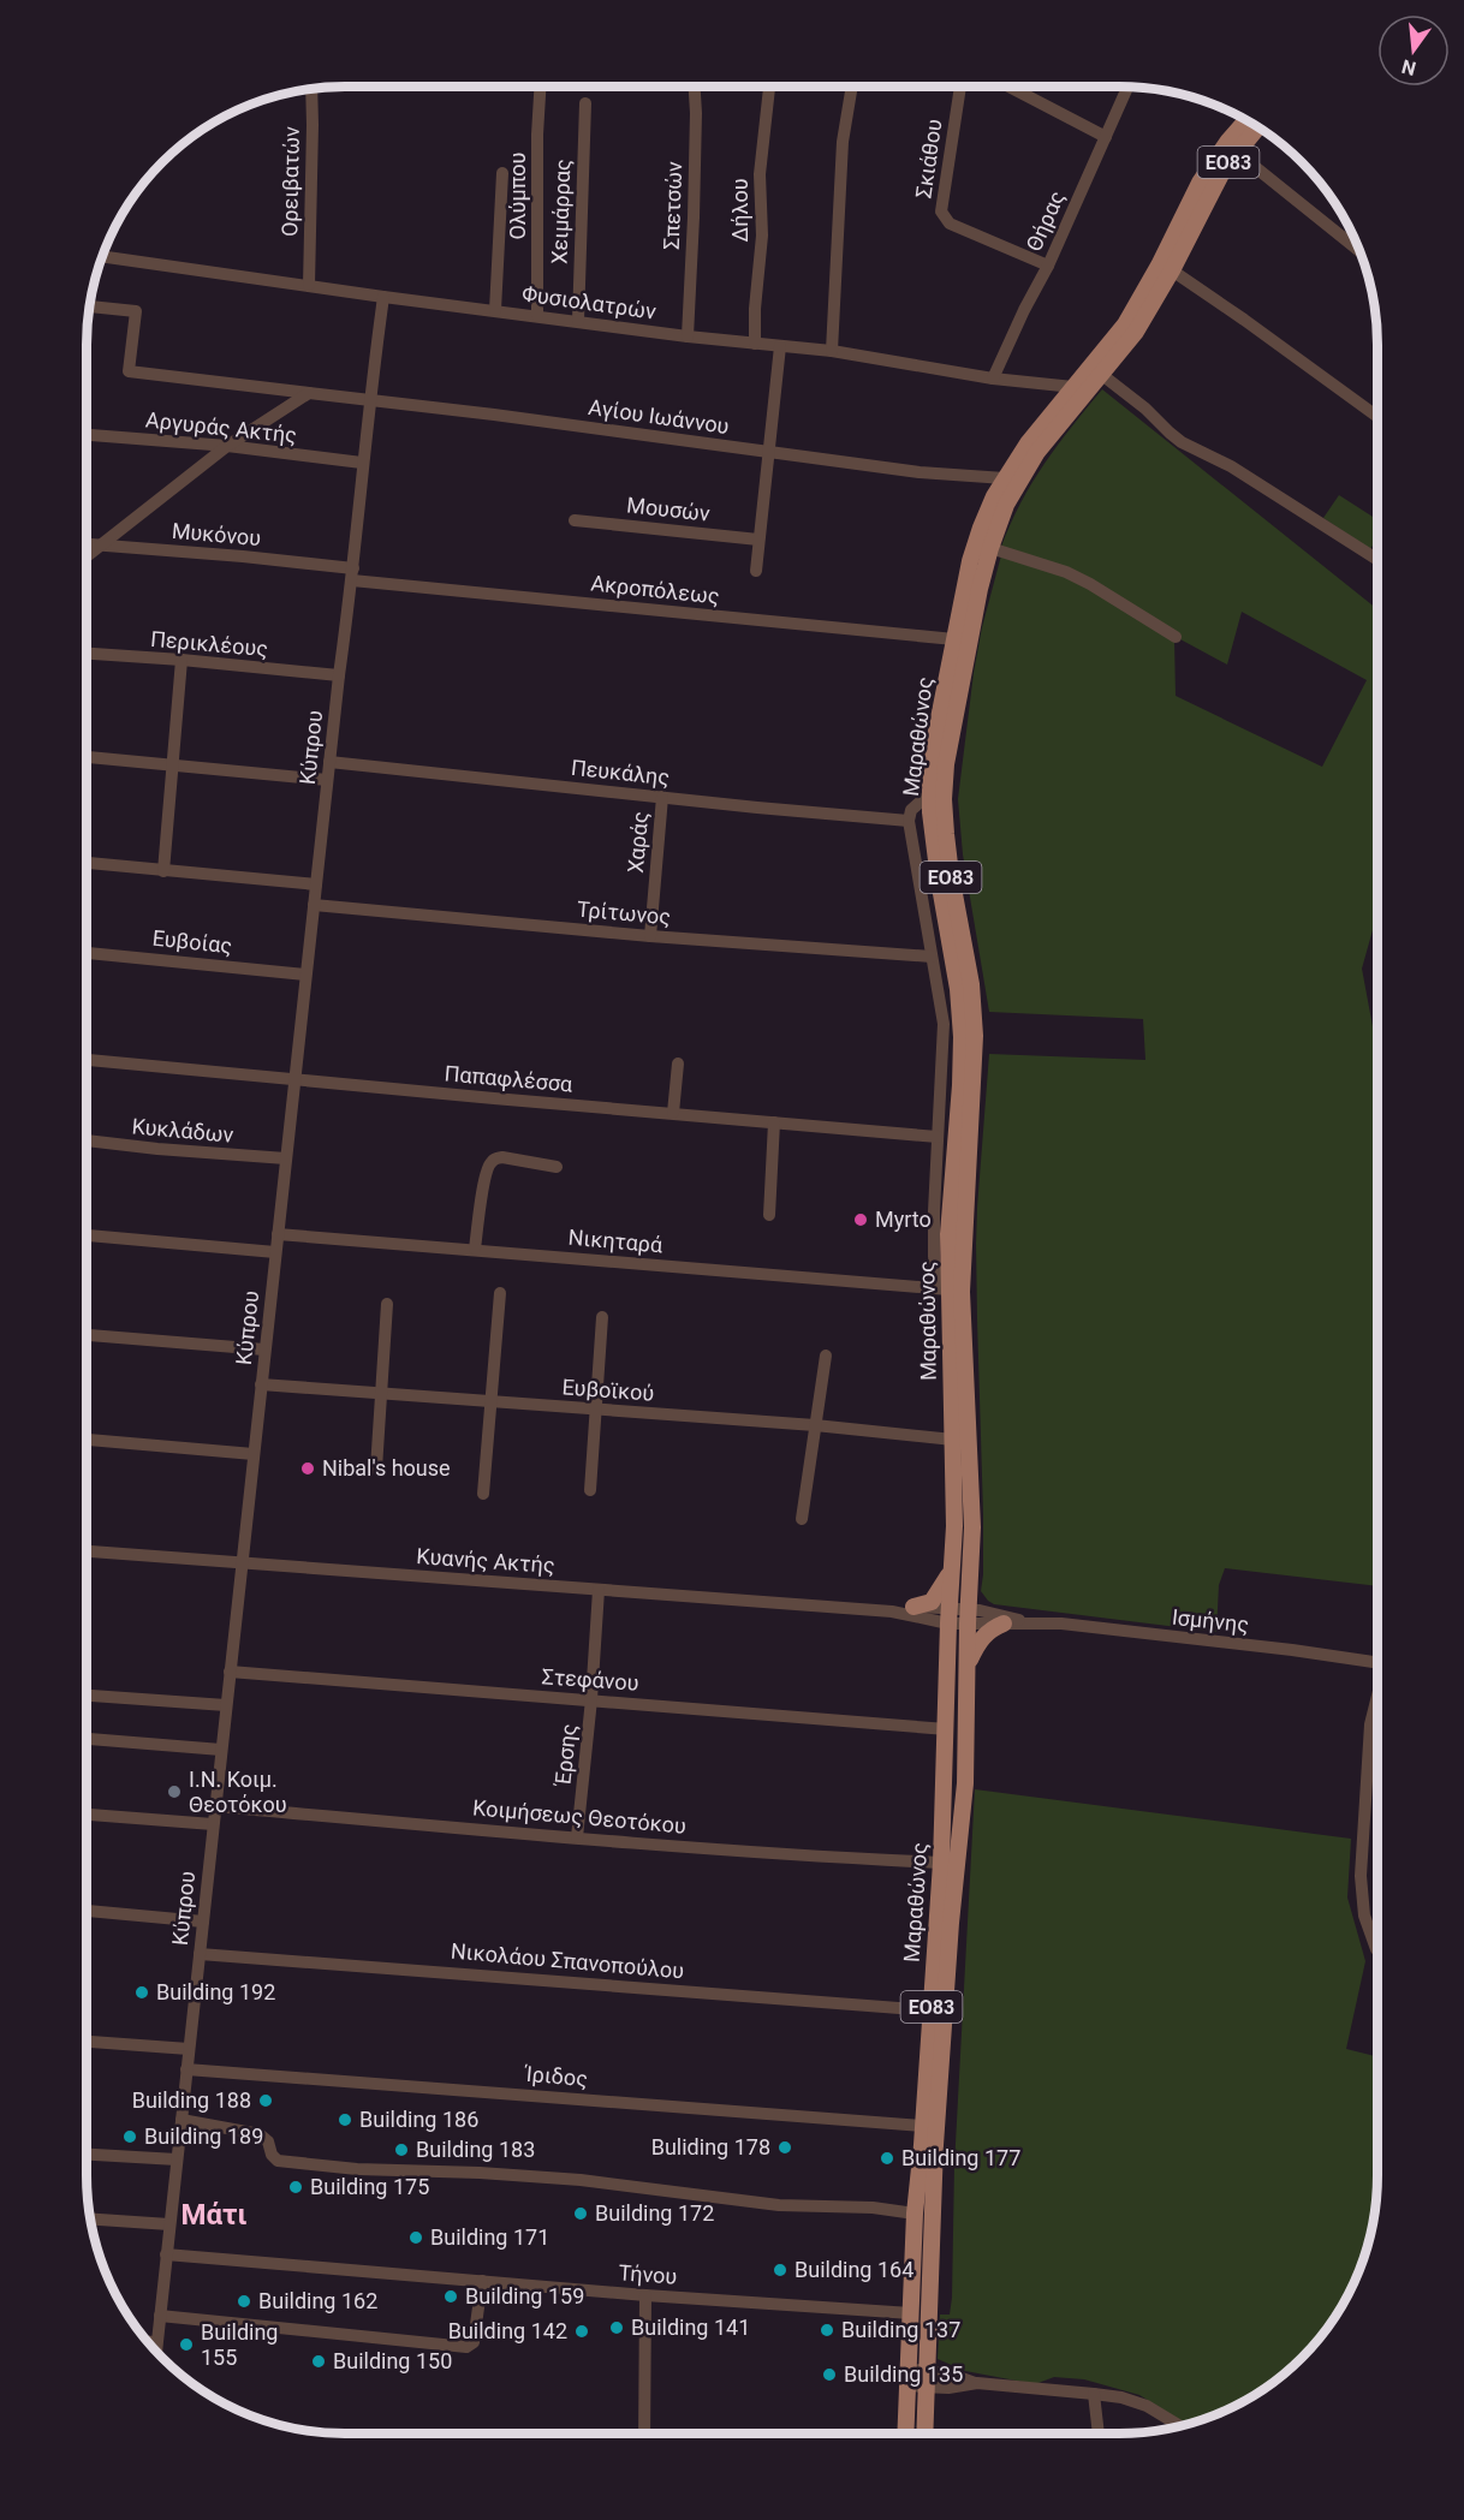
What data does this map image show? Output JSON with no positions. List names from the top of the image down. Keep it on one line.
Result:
{"streets":{"main road":["ΕΟ83","Μαραθώνος"],"street":["Σκιάθου","Ορειβατών","Ολύμπου","Σπετσών","Δήλου","Χειμάρρας","Θήρας","Φυσιολατρών","Αγίου Ιωάννου","Αργυράς Ακτής","Μουσών","Μυκόνου","Ακροπόλεως","Περικλέους","Κύπρου","Πευκάλης","Χαράς","Τρίτωνος","Ευβοίας","Παπαφλέσσα","Κυκλάδων","Νικηταρά","Ευβοϊκού","Κυανής Ακτής","Ισμήνης","Στεφάνου","Έρσης","Κοιμήσεως Θεοτόκου","Νικολάου Σπανοπούλου","Ίριδος","Τήνου"]},"crossings":[["Σκιάθου","Θήρας"],["Ορειβατών","Φυσιολατρών"],["Ολύμπου","Φυσιολατρών"],["Σπετσών","Φυσιολατρών"],["Δήλου","Φυσιολατρών"],["Χειμάρρας","Φυσιολατρών"],["Θήρας","Φυσιολατρών"],["Φυσιολατρών","Μαραθώνος"],["Φυσιολατρών","Κύπρου"],["Αγίου Ιωάννου","Μαραθώνος"],["Αγίου Ιωάννου","Κύπρου"],["Αργυράς Ακτής","Κύπρου"],["Μυκόνου","Ακροπόλεως"],["Μυκόνου","Κύπρου"],["Ακροπόλεως","Μαραθώνος"],["Ακροπόλεως","Κύπρου"],["Περικλέους","Κύπρου"],["Μαραθώνος","Νικηταρά"],["Μαραθώνος","Ευβοϊκού"],["Μαραθώνος","Κυανής Ακτής"],["Μαραθώνος","Στεφάνου"],["Μαραθώνος","Κοιμήσεως Θεοτόκου"],["Μαραθώνος","Νικολάου Σπανοπούλου"],["Μαραθώνος","Ίριδος"],["Μαραθώνος","Τήνου"],["Κύπρου","Πευκάλης"],["Κύπρου","Τρίτωνος"],["Κύπρου","Ευβοίας"],["Κύπρου","Παπαφλέσσα"],["Κύπρου","Κυκλάδων"],["Κύπρου","Νικηταρά"],["Κύπρου","Ευβοϊκού"],["Κύπρου","Κυανής Ακτής"],["Κύπρου","Στεφάνου"],["Κύπρου","Κοιμήσεως Θεοτόκου"],["Κύπρου","Νικολάου Σπανοπούλου"],["Κύπρου","Ίριδος"],["Κύπρου","Τήνου"],["Πευκάλης","Χαράς"],["Χαράς","Τρίτωνος"],["Κυανής Ακτής","Έρσης"],["Στεφάνου","Έρσης"],["Έρσης","Κοιμήσεως Θεοτόκου"]],"districts":["Μάτι"],"places":["Myrto","Nibal's house","Ι.Ν. Κοιμ. Θεοτόκου","Building 192","Building 188","Building 186","Building 189","Buliding 178","Building 183","Building 177","Building 175","Building 172","Building 171","Building 164","Building 159","Building 162","Building 141","Building 137","Building 142","Building 155","Building 150","Building 135"],"north":"bottom"}
